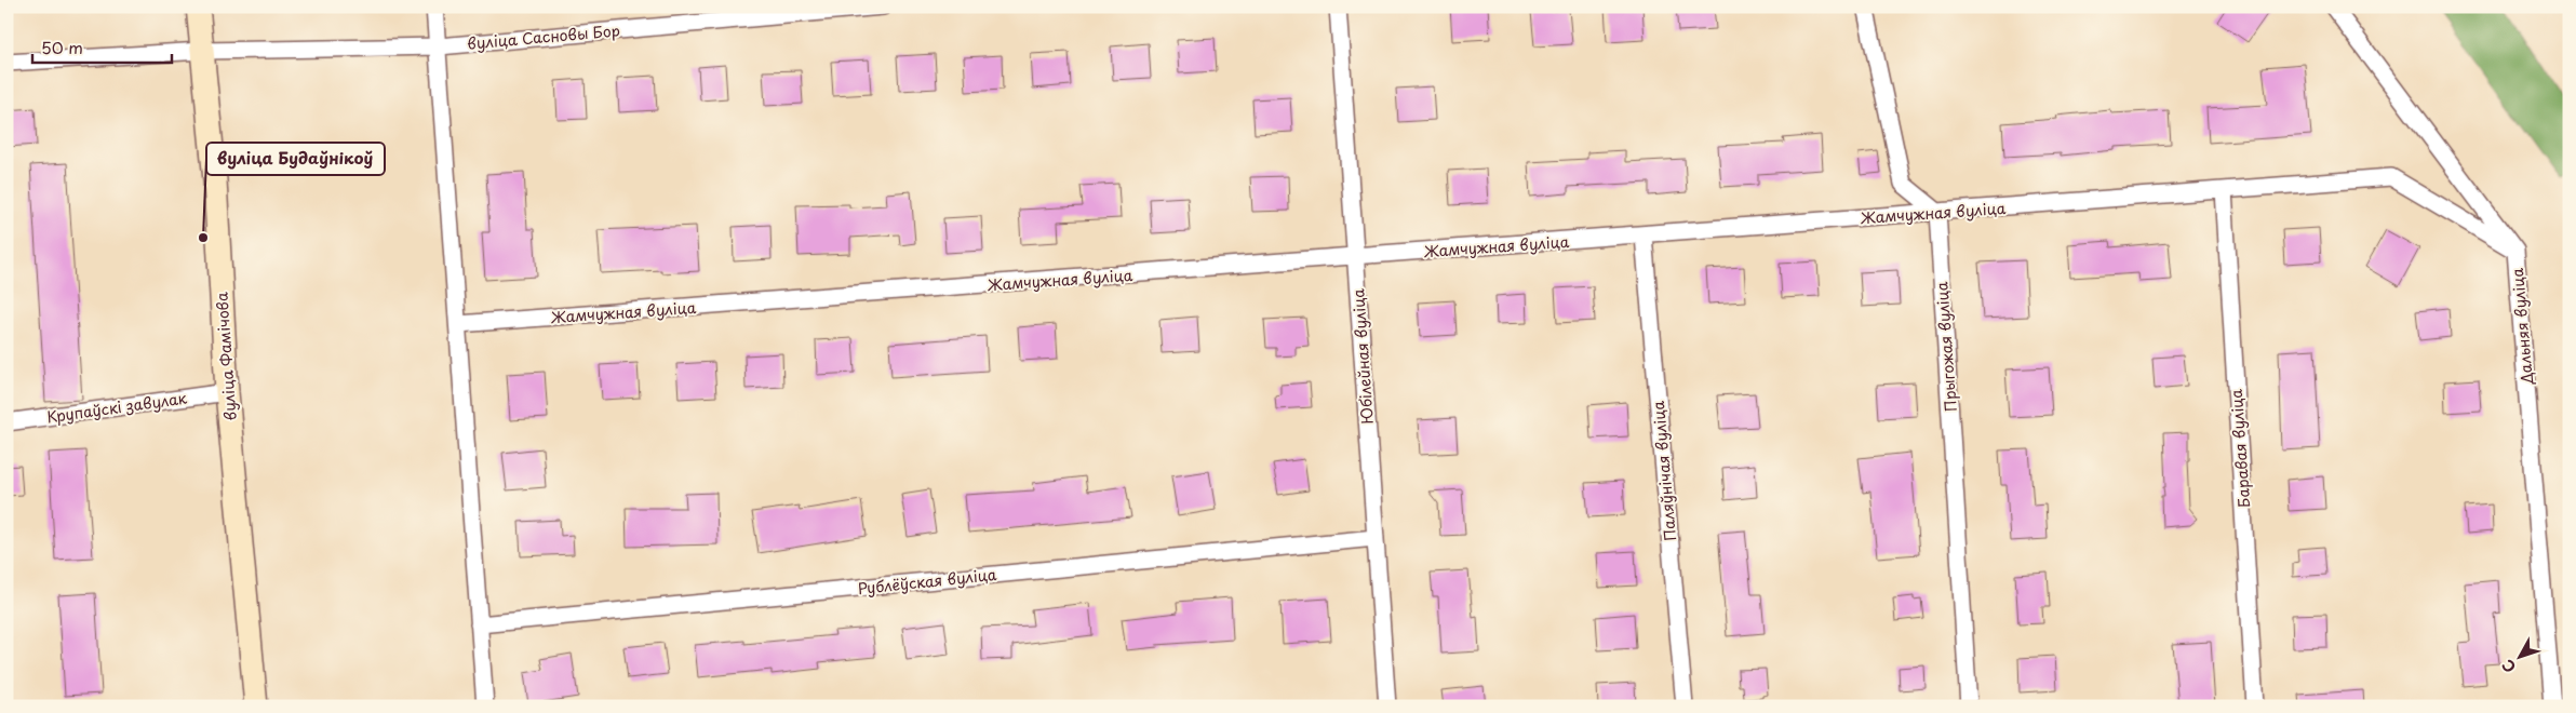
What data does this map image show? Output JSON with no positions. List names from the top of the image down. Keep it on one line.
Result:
{"streets":{"main road":["вуліца Фамічова"],"street":["вуліца Сасновы Бор","Жамчужная вуліца","Дальняя вуліца","Прыгожая вуліца","Юбілейная вуліца","Крупаўскі завулак","Баравая вуліца","Паляўнічая вуліца","Рублёўская вуліца"]},"crossings":[["вуліца Сасновы Бор","вуліца Фамічова"],["Жамчужная вуліца","Дальняя вуліца"],["Жамчужная вуліца","Прыгожая вуліца"],["Жамчужная вуліца","Юбілейная вуліца"],["Жамчужная вуліца","Баравая вуліца"],["Жамчужная вуліца","Паляўнічая вуліца"],["вуліца Фамічова","Крупаўскі завулак"],["Юбілейная вуліца","Рублёўская вуліца"]],"places":["вуліца Будаўнікоў"],"scale_bar":"50 m","north":"bottom left"}
